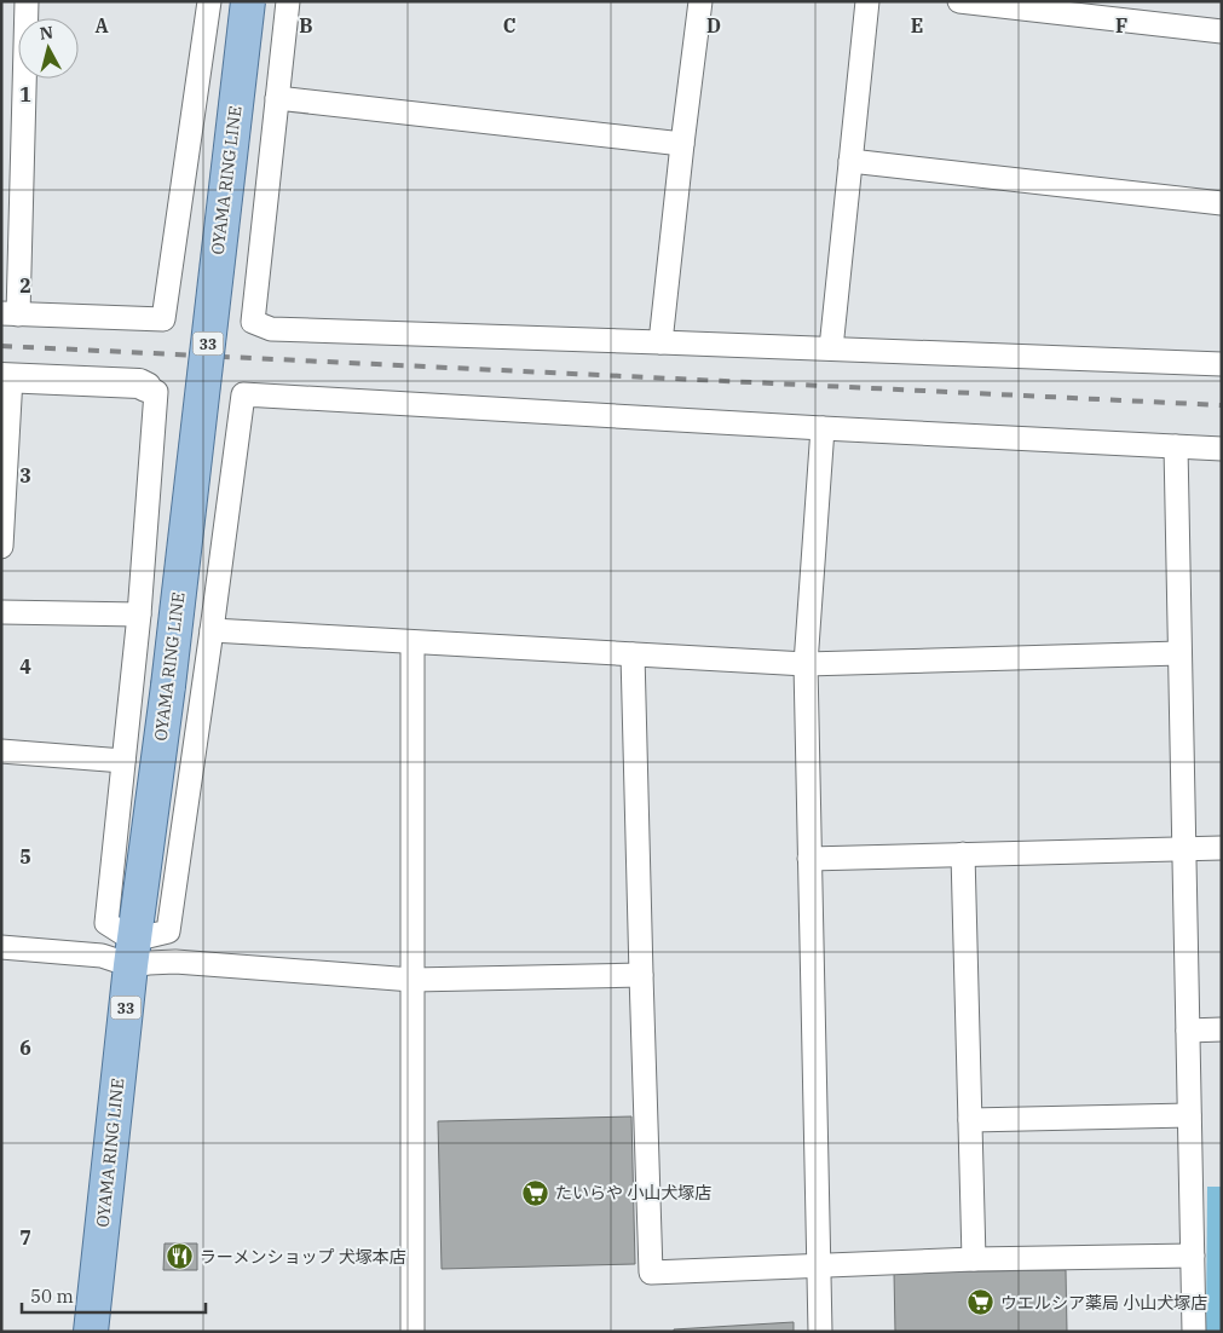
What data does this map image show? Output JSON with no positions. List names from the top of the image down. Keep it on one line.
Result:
{"streets":{"main road":["OYAMA RING LINE","33"]},"places":{"supermarket":["たいらや 小山犬塚店","ウエルシア薬局 小山犬塚店"],"restaurant":["ラーメンショップ 犬塚本店"]},"scale_bar":"50 m","north":"top","grid":{"columns":["A","B","C","D","E","F"],"rows":["1","2","3","4","5","6","7"]}}
